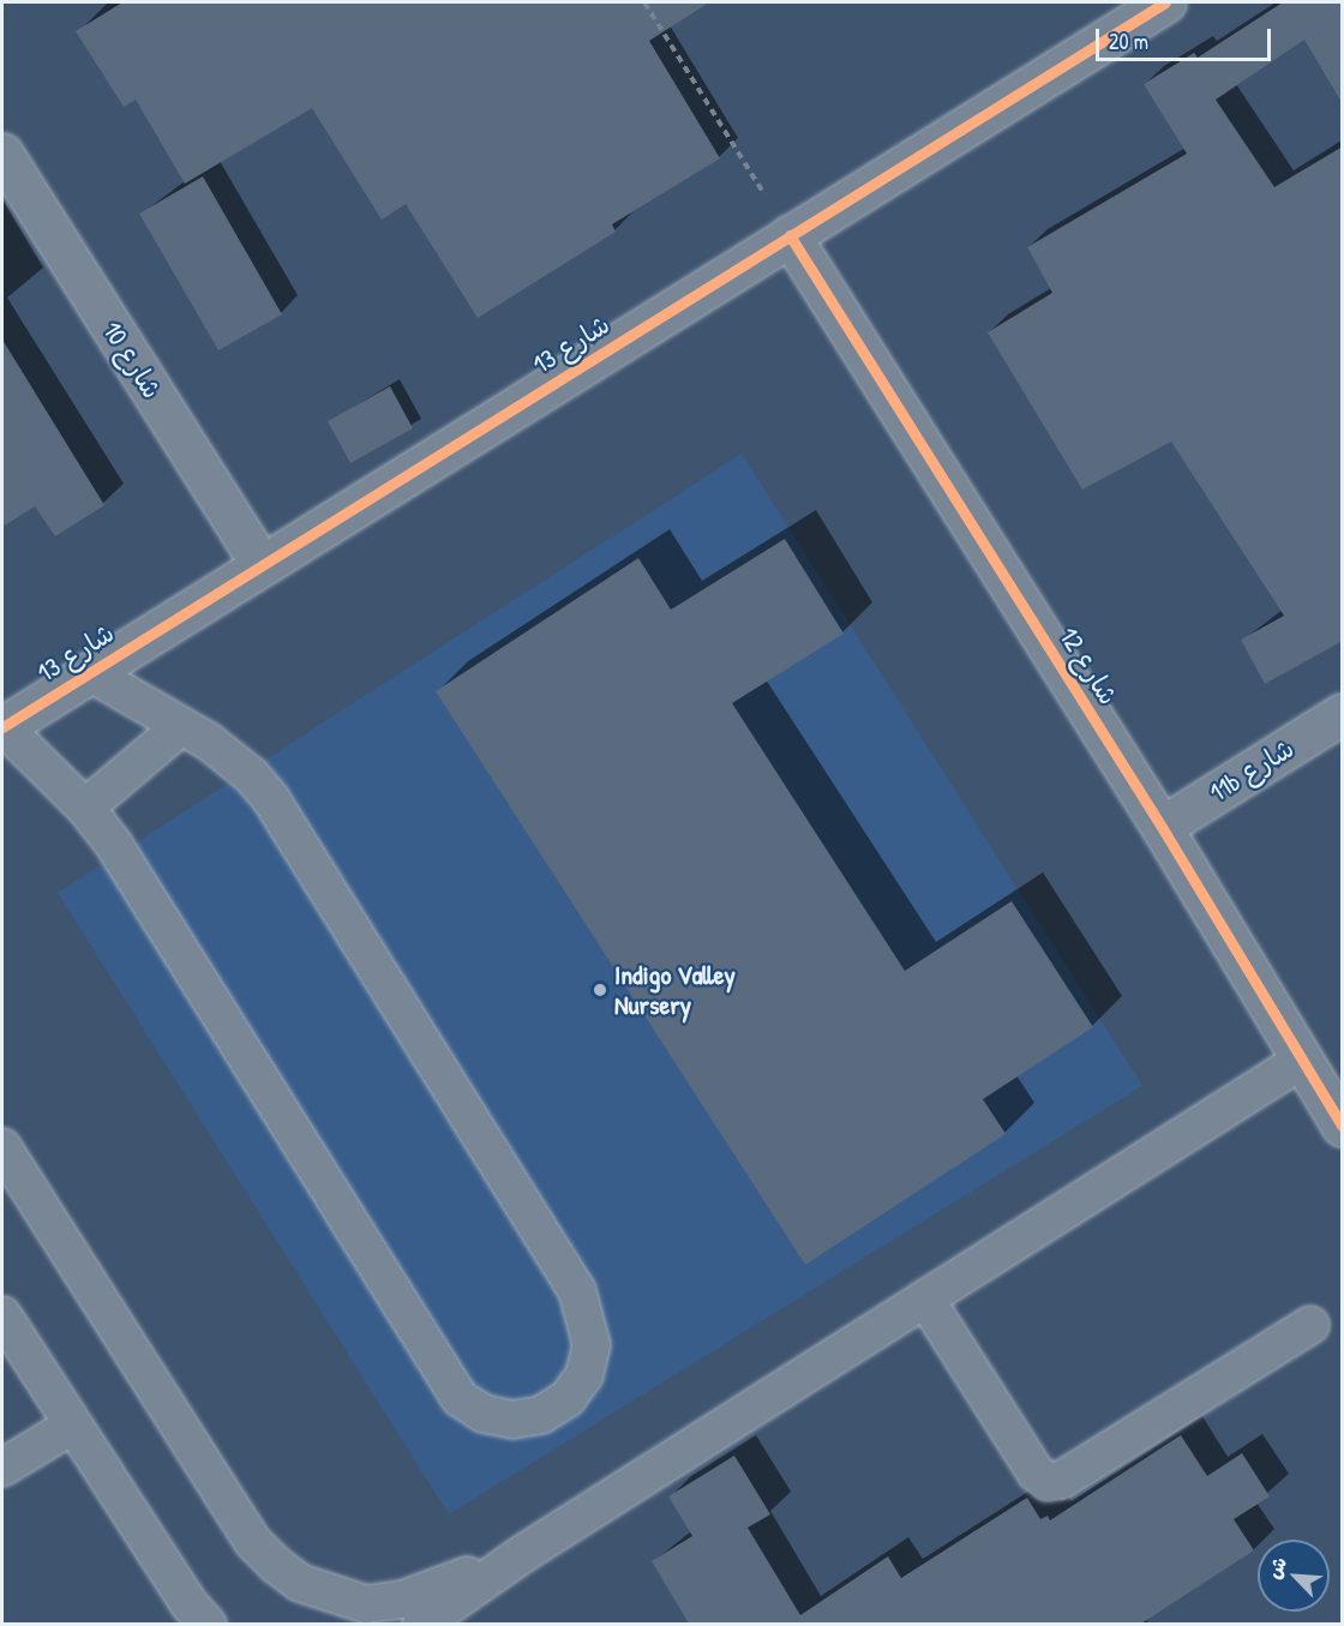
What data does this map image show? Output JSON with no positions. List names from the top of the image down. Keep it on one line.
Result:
{"streets":{"street":["شارع 13","شارع 10","شارع 12","11b شارع"]},"crossings":[["شارع 13","شارع 10"],["شارع 13","شارع 12"],["شارع 12","11b شارع"]],"places":["Indigo Valley Nursery"],"scale_bar":"20 m","north":"top left"}
